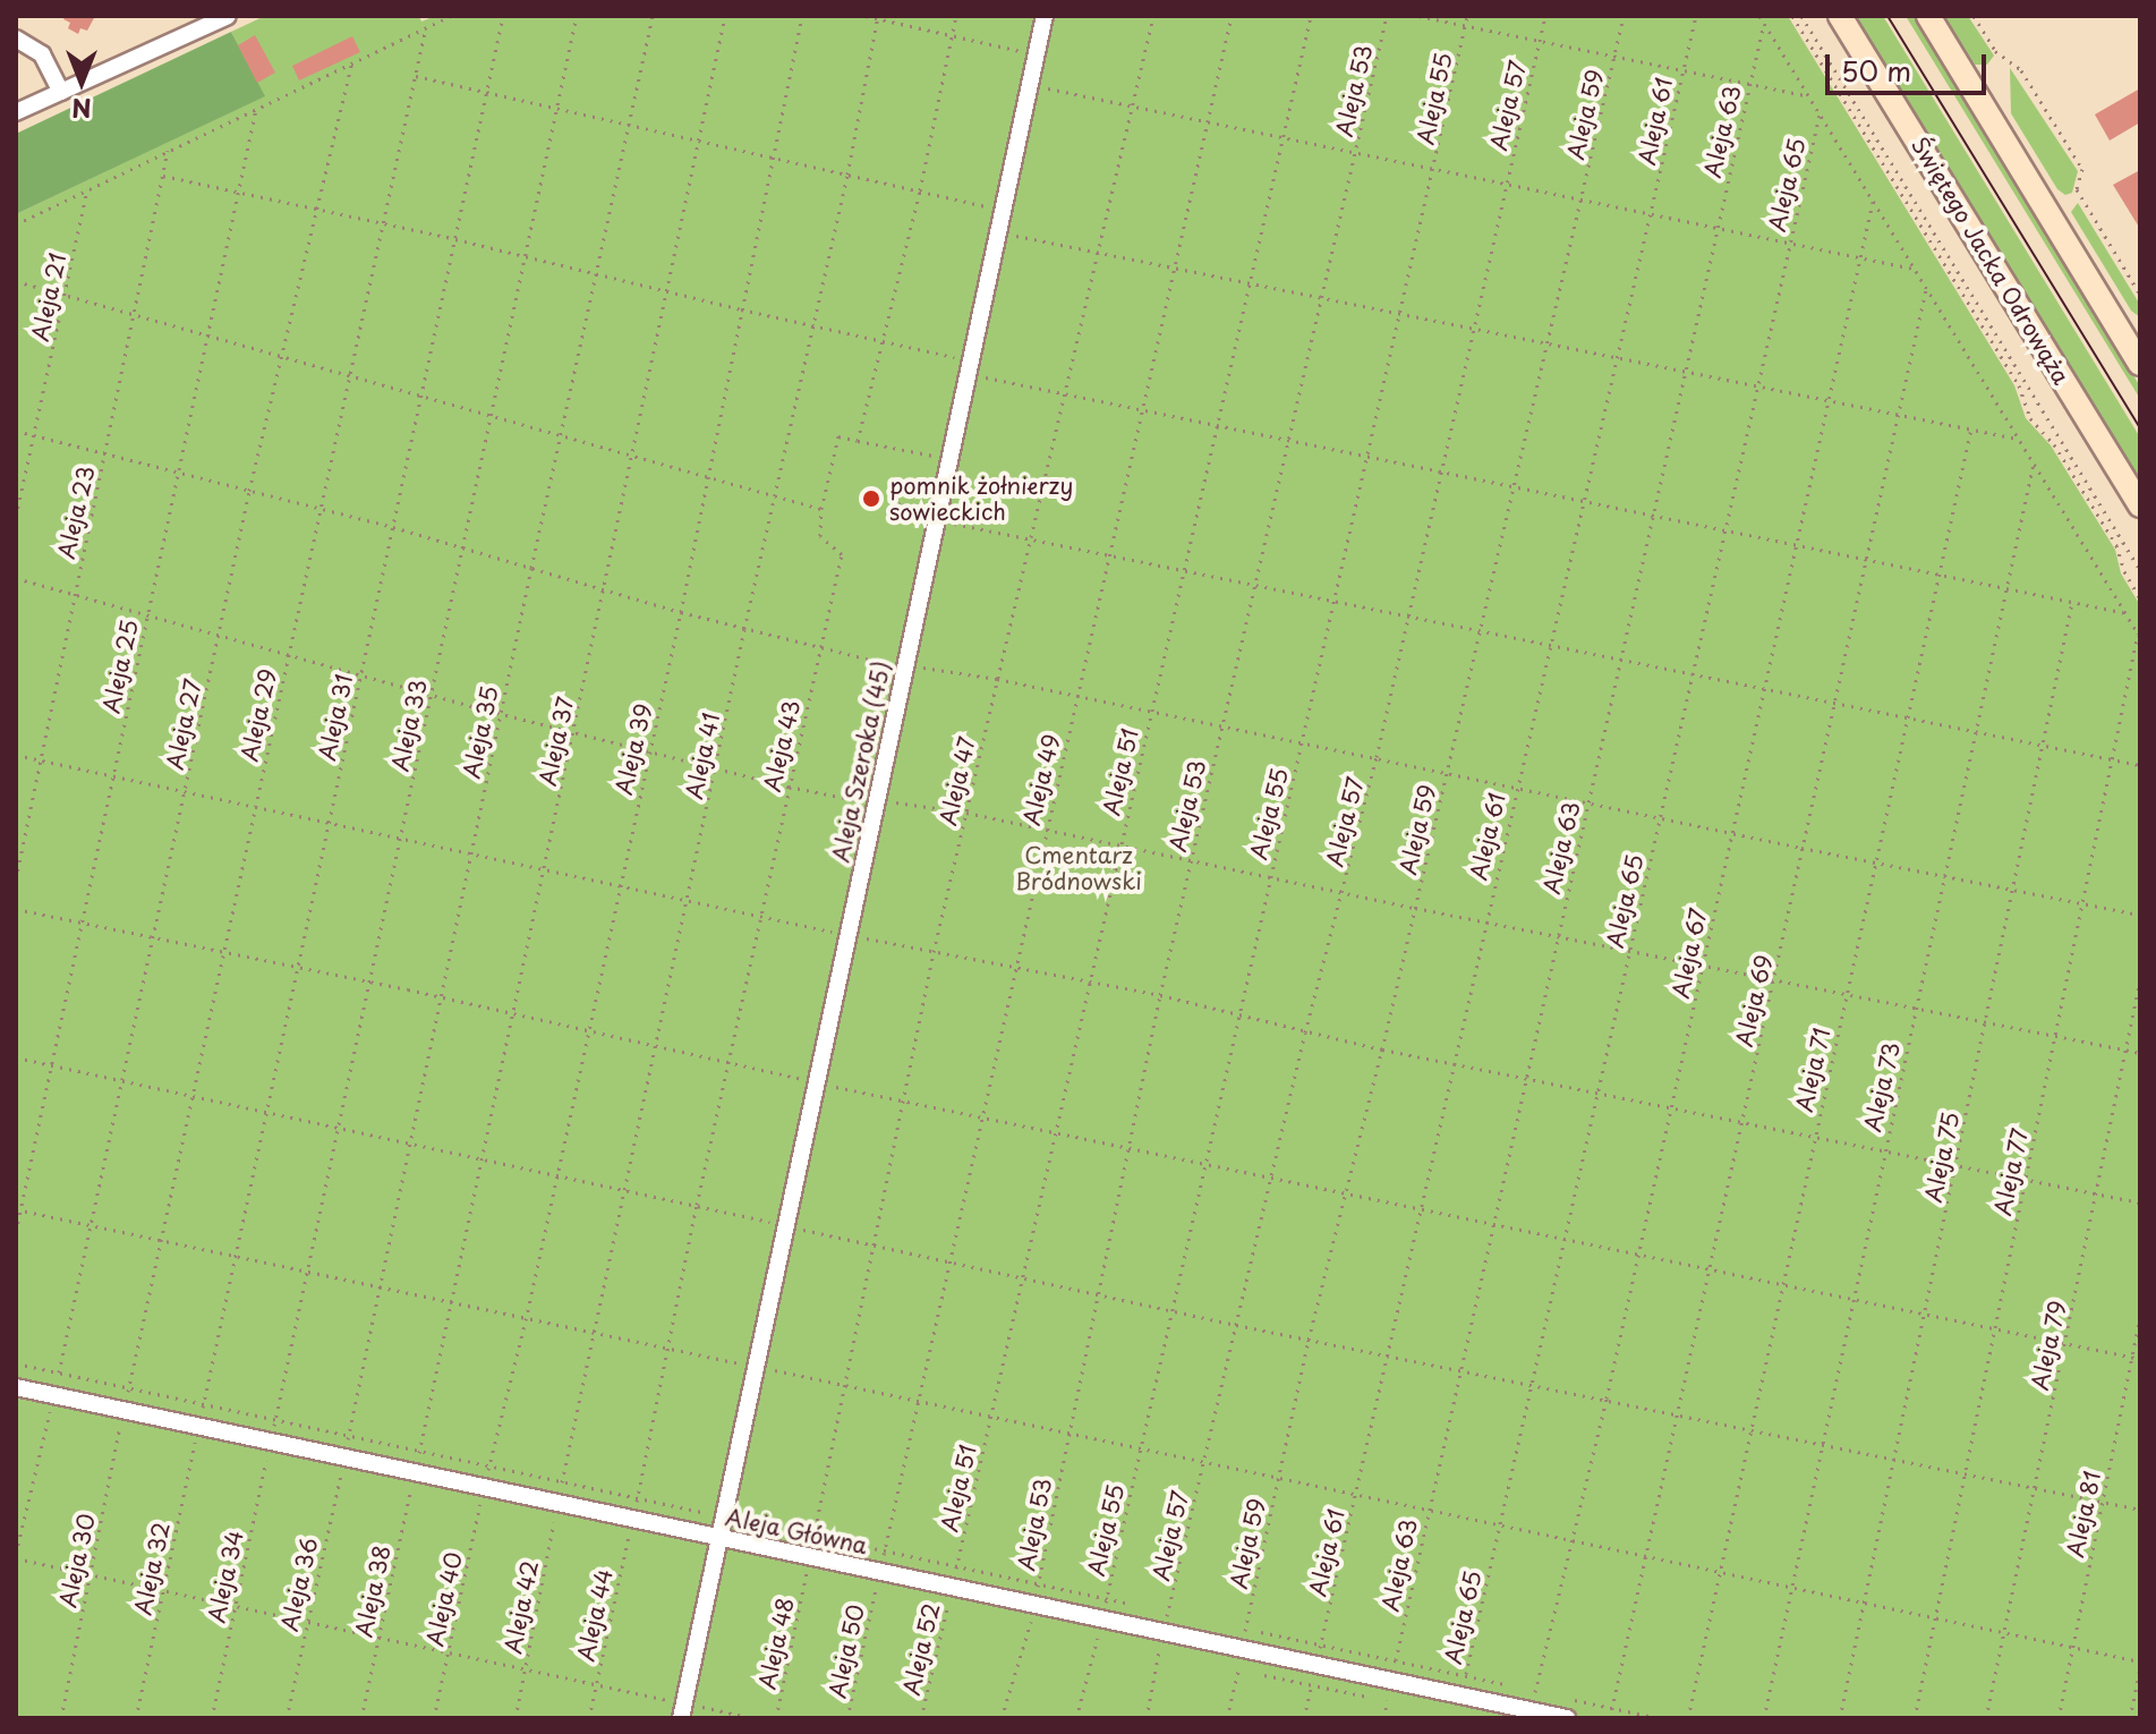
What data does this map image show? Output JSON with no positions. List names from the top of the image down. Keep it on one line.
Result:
{"streets":{"main road":["Świętego Jacka Odrowąża"],"street":["Aleja Szeroka (45)","Aleja Główna"],"path":["Aleja 53","Aleja 55","Aleja 57","Aleja 59","Aleja 61","Aleja 63","Aleja 65","Aleja 21","Aleja 23","Aleja 25","Aleja 29","Aleja 31","Aleja 27","Aleja 33","Aleja 35","Aleja 37","Aleja 43","Aleja 39","Aleja 41","Aleja 51","Aleja 49","Aleja 47","Aleja 67","Aleja 69","Aleja 71","Aleja 73","Aleja 75","Aleja 77","Aleja 79","Aleja 81","Aleja 30","Aleja 32","Aleja 34","Aleja 36","Aleja 38","Aleja 40","Aleja 42","Aleja 44","Aleja 48","Aleja 52","Aleja 50"]},"crossings":[["Aleja 53","Aleja Główna"],["Aleja 55","Aleja Główna"],["Aleja 57","Aleja Główna"],["Aleja 59","Aleja Główna"],["Aleja 61","Aleja Główna"],["Aleja 63","Aleja Główna"],["Aleja 65","Aleja Główna"],["Aleja 29","Aleja Główna"],["Aleja 29","Aleja 30"],["Aleja 31","Aleja Główna"],["Aleja 31","Aleja 32"],["Aleja 27","Aleja Główna"],["Aleja 33","Aleja Główna"],["Aleja 33","Aleja 34"],["Aleja 35","Aleja Główna"],["Aleja 35","Aleja 36"],["Aleja 37","Aleja Główna"],["Aleja 37","Aleja 38"],["Aleja 43","Aleja Główna"],["Aleja 43","Aleja 44"],["Aleja 39","Aleja Główna"],["Aleja 39","Aleja 40"],["Aleja 41","Aleja Główna"],["Aleja 41","Aleja 42"],["Aleja Szeroka (45)","Aleja Główna"],["Aleja 51","Aleja Główna"],["Aleja 51","Aleja 52"],["Aleja 47","Aleja Główna"],["Aleja 67","Aleja Główna"],["Aleja Główna","Aleja 30"],["Aleja Główna","Aleja 32"],["Aleja Główna","Aleja 34"],["Aleja Główna","Aleja 36"],["Aleja Główna","Aleja 38"],["Aleja Główna","Aleja 40"],["Aleja Główna","Aleja 42"],["Aleja Główna","Aleja 44"],["Aleja Główna","Aleja 52"]],"parks":["Cmentarz Bródnowski"],"places":["pomnik żołnierzy sowieckich"],"scale_bar":"50 m","north":"bottom"}
